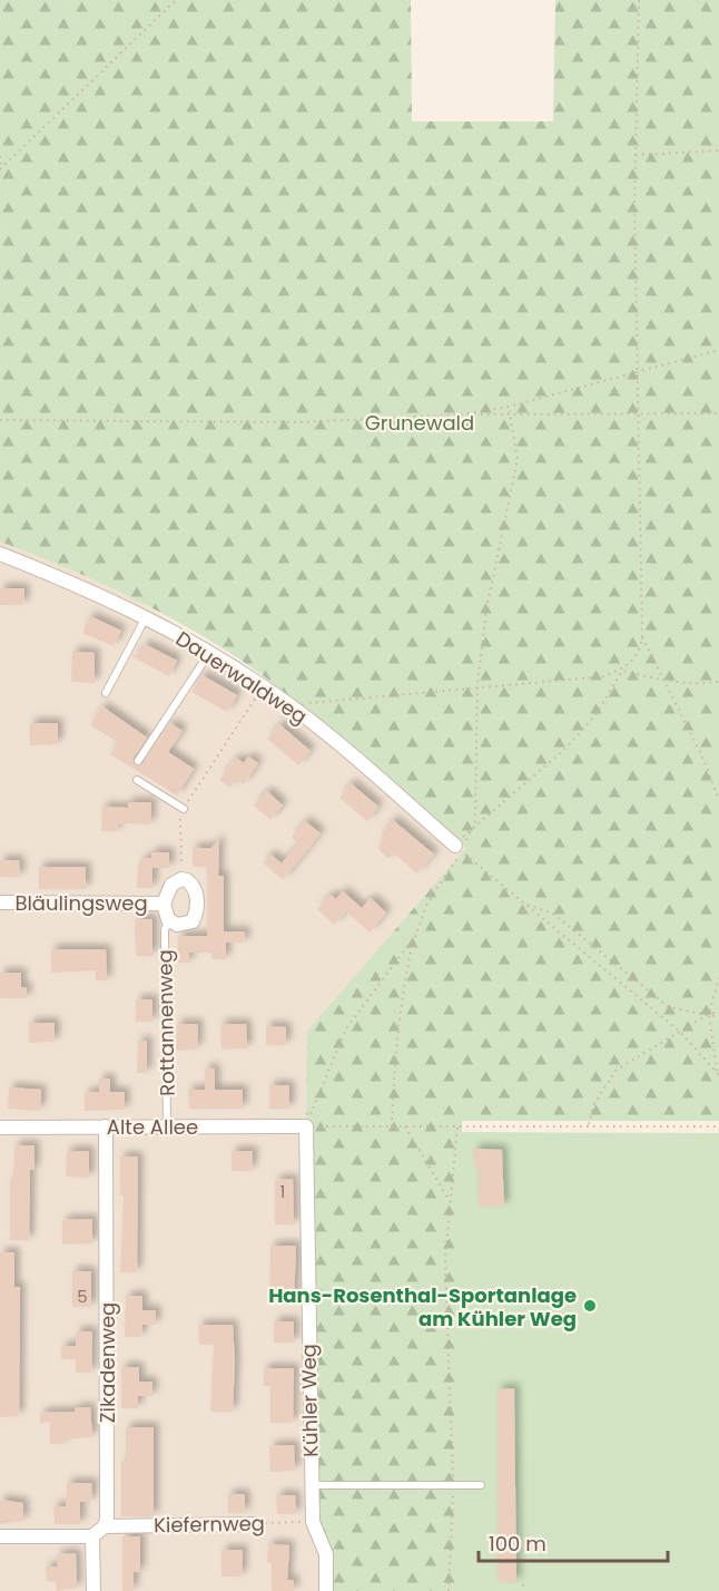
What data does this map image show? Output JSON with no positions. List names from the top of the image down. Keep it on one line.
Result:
{"streets":{"street":["Dauerwaldweg","Bläulingsweg","Alte Allee","Zikadenweg","Kühler Weg","Kiefernweg"],"lane":["Rottannenweg"]},"crossings":[["Bläulingsweg","Rottannenweg"],["Rottannenweg","Alte Allee"],["Alte Allee","Zikadenweg"],["Alte Allee","Kühler Weg"],["Zikadenweg","Kiefernweg"],["Kühler Weg","Kiefernweg"]],"parks":["Grunewald"],"places":["Hans-Rosenthal-Sportanlage am Kühler Weg"],"house_numbers":["1","5"],"scale_bar":"100 m"}
